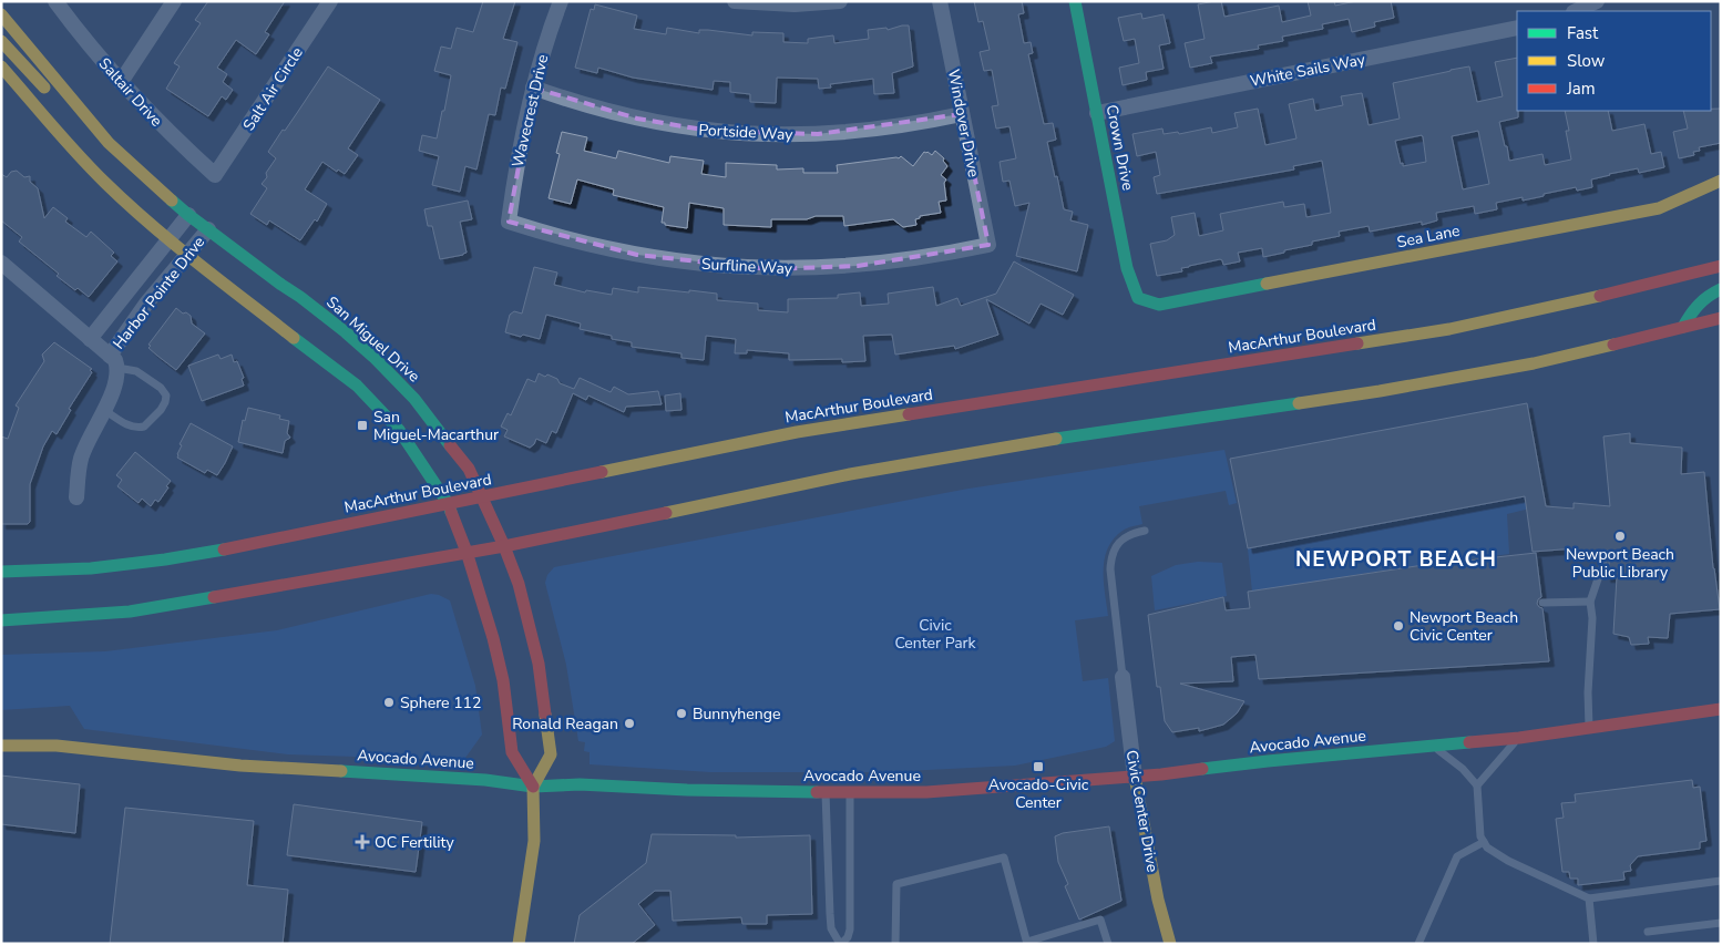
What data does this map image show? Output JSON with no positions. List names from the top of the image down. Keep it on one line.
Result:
{"streets":{"main road":["Crown Drive","Sea Lane","MacArthur Boulevard","San Miguel Drive","Avocado Avenue","Civic Center Drive"],"street":["White Sails Way","Salt Air Circle","Saltair Drive","Wavecrest Drive","Windover Drive","Portside Way","Surfline Way","Harbor Pointe Drive"]},"crossings":[["White Sails Way","Crown Drive"],["Salt Air Circle","Saltair Drive"],["Wavecrest Drive","Portside Way"],["Wavecrest Drive","Surfline Way"],["Windover Drive","Portside Way"],["Windover Drive","Surfline Way"],["Crown Drive","Sea Lane"],["Harbor Pointe Drive","San Miguel Drive"],["MacArthur Boulevard","San Miguel Drive"],["San Miguel Drive","Avocado Avenue"],["Avocado Avenue","Civic Center Drive"]],"districts":["NEWPORT BEACH"],"parks":["Civic Center Park"],"places":{"transit":["San Miguel-Macarthur","Avocado-Civic Center"],"other":["Newport Beach Public Library","Newport Beach Civic Center","Sphere 112","Bunnyhenge","Ronald Reagan"],"health":["OC Fertility"]},"legend":["Fast","Slow","Jam"]}
